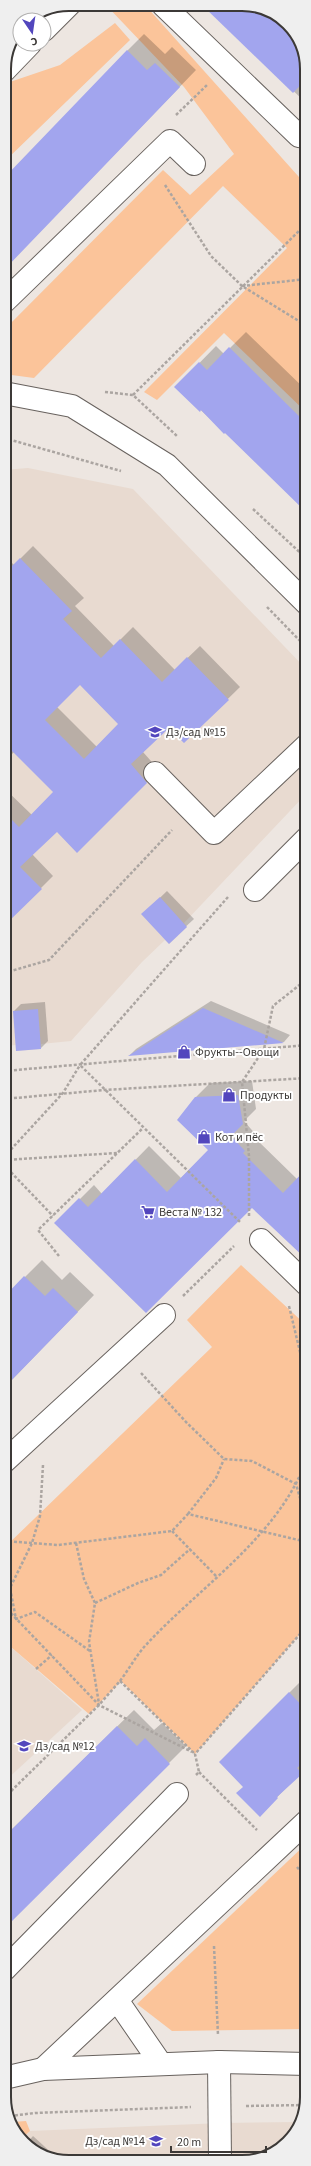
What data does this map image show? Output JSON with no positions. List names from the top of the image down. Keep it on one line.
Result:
{"places":{"school or university":["Дз/сад №15","Дз/сад №12","Дз/сад №14"],"shop":["Фрукты--Овощи","Продукты","Кот и пёс"],"supermarket":["Веста № 132"]},"scale_bar":"20 m","north":"bottom"}
